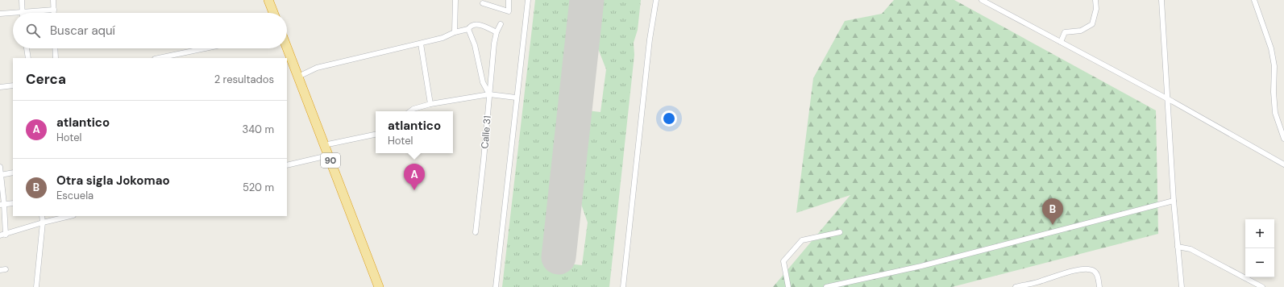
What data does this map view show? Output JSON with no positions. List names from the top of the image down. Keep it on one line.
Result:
{"streets":{"highway":["90"],"street":["Calle 31"]},"page":{"search":"Buscar aquí","heading":["Cerca","2 resultados"],"list":[{"mark":"A","name":"atlantico","note":"Hotel","value":"340 m"},{"mark":"B","name":"Otra sigla Jokomao","note":"Escuela","value":"520 m"}],"popup":["atlantico","Hotel"],"pins":["A","B"],"map_buttons":["+","−"]}}
